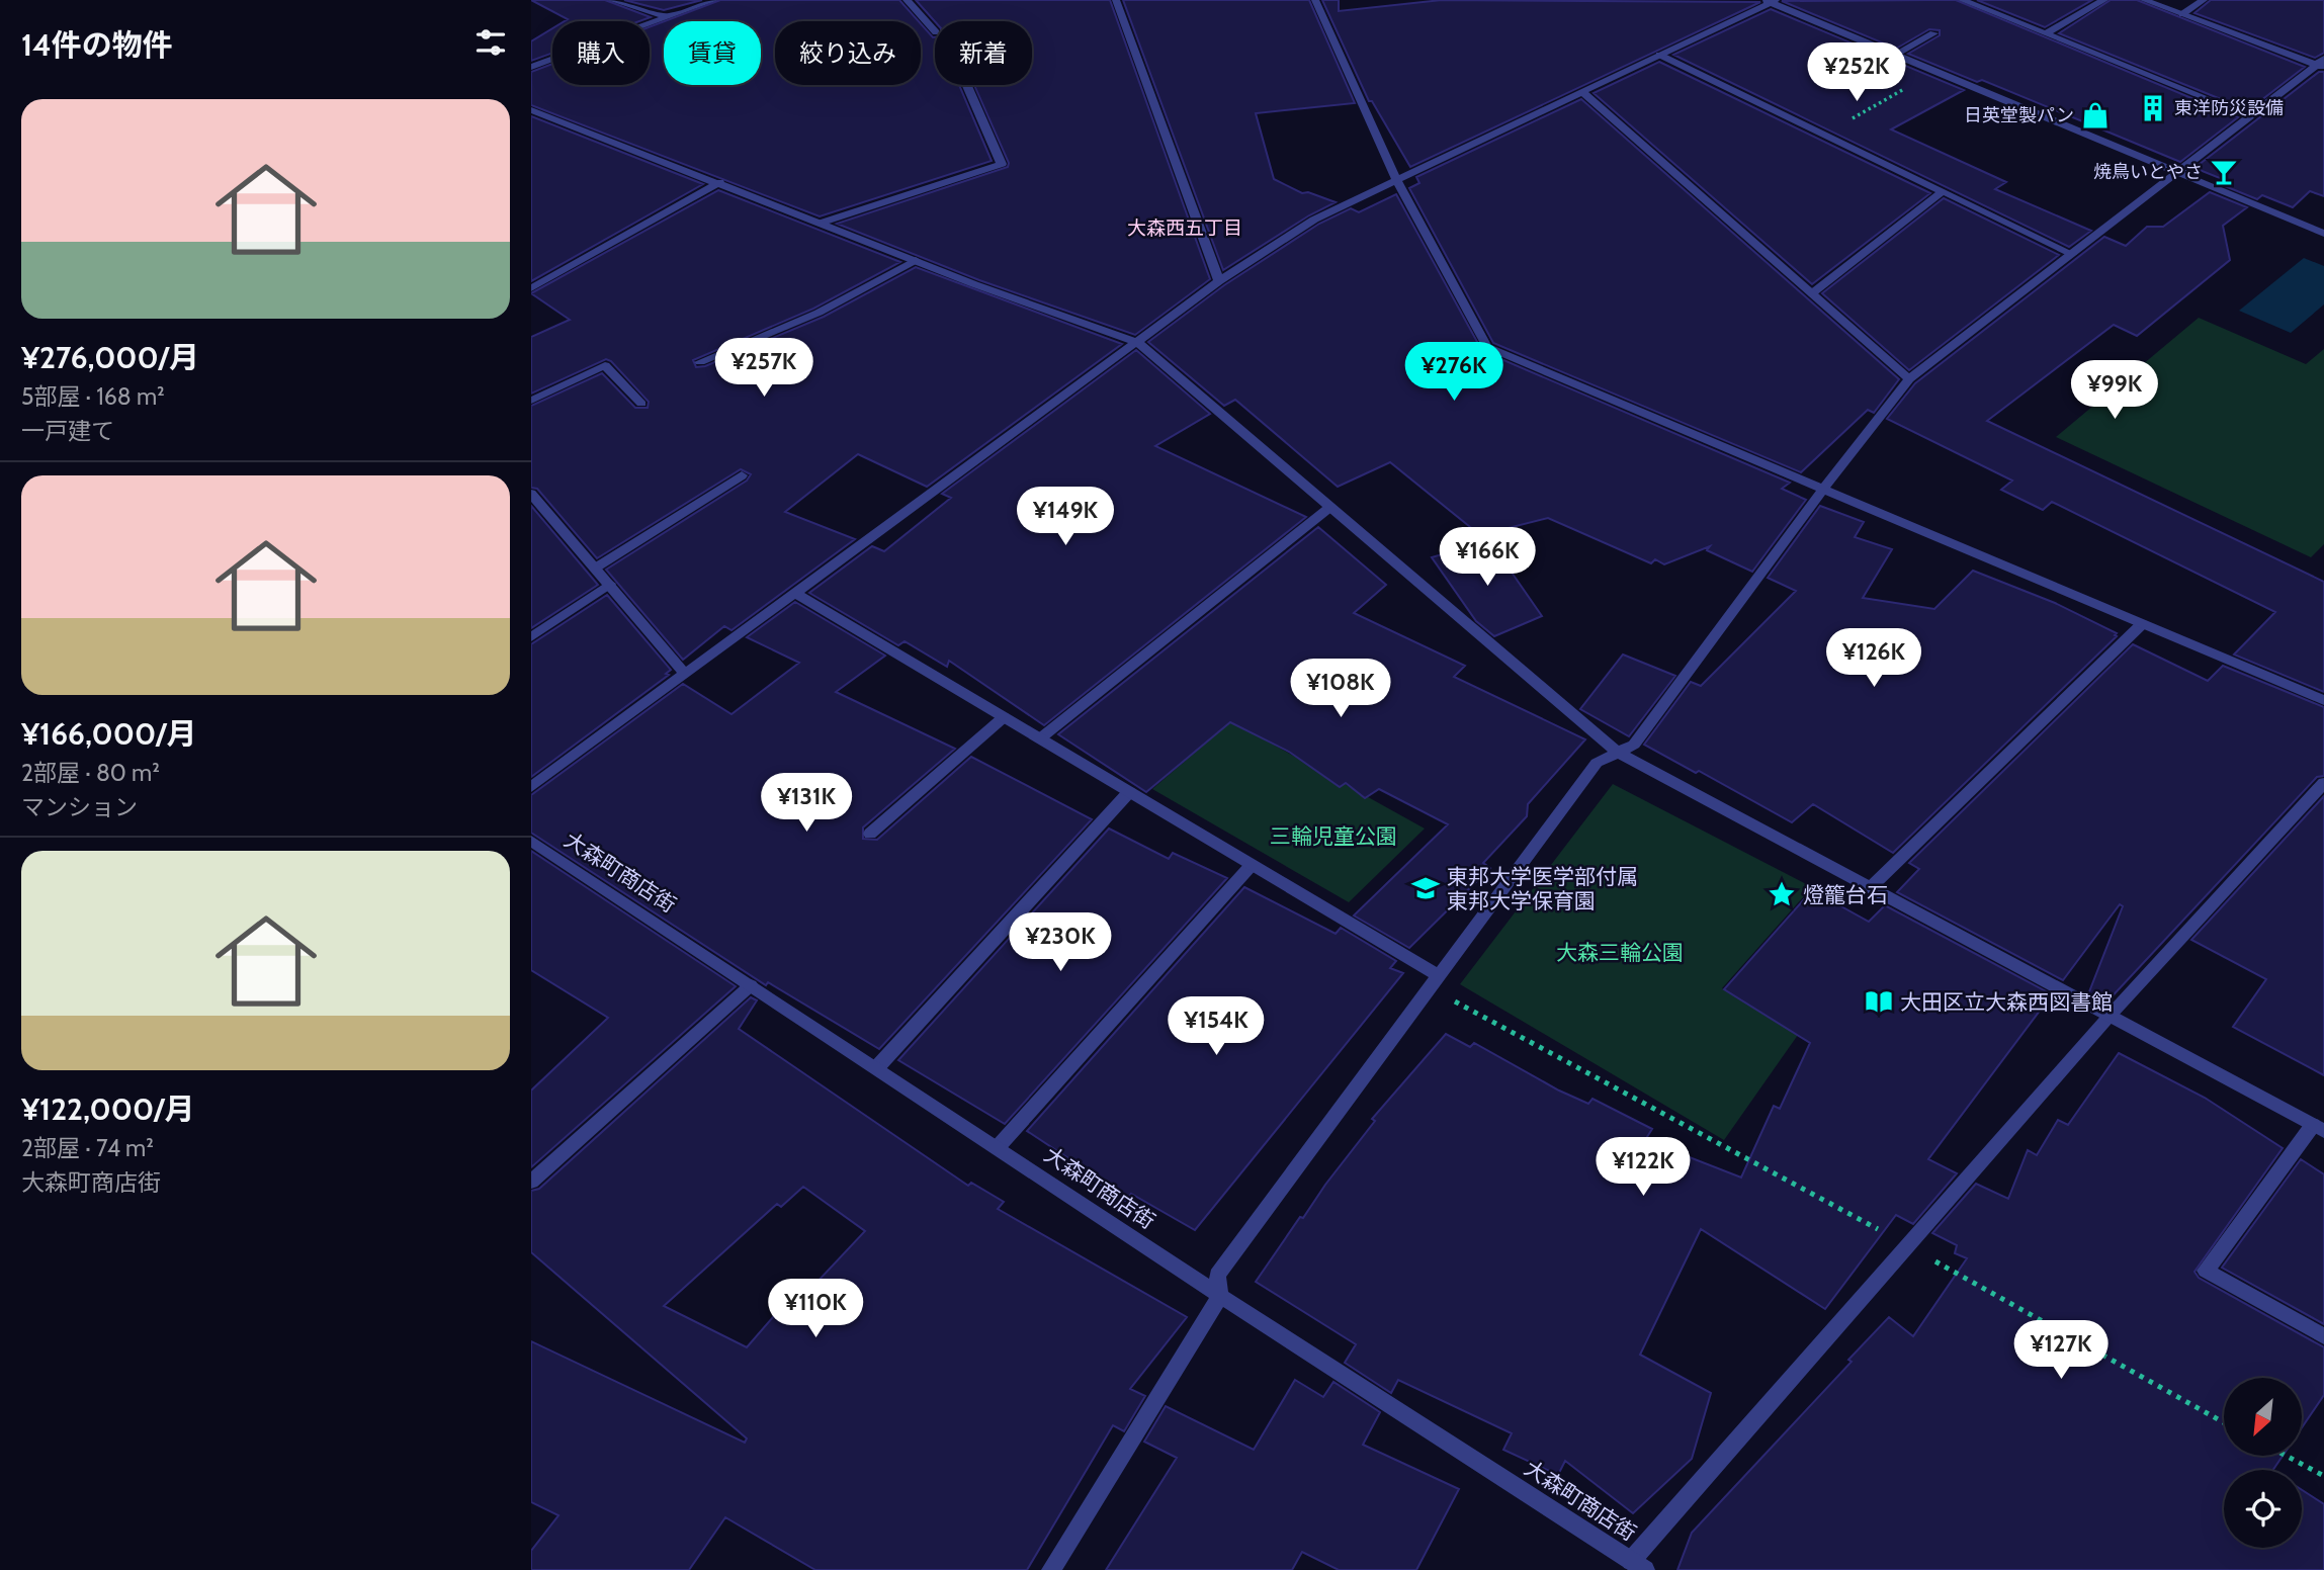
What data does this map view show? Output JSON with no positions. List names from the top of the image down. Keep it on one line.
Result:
{"streets":{"street":["大森町商店街"]},"districts":["大森西五丁目"],"parks":["三輪児童公園","大森三輪公園"],"places":{"building":["東洋防災設備"],"shop":["日英堂製パン"],"bar":["焼鳥いとやさ"],"school or university":["東邦大学医学部付属 東邦大学保育園"],"place":["燈籠台石"],"library":["大田区立大森西図書館"]},"north":"bottom left","page":{"heading":"14件の物件","chip":["購入","賃貸","絞り込み","新着"],"price":["¥252K","¥257K","¥276K","¥99K","¥149K","¥166K","¥126K","¥108K","¥131K","¥230K","¥154K","¥122K","¥110K","¥127K"],"list":[{"name":"¥276,000/月","note":"5部屋 · 168 m² · 一戸建て"},{"name":"¥166,000/月","note":"2部屋 · 80 m² · マンション"},{"name":"¥122,000/月","note":"2部屋 · 74 m² · 大森町商店街"}]}}
